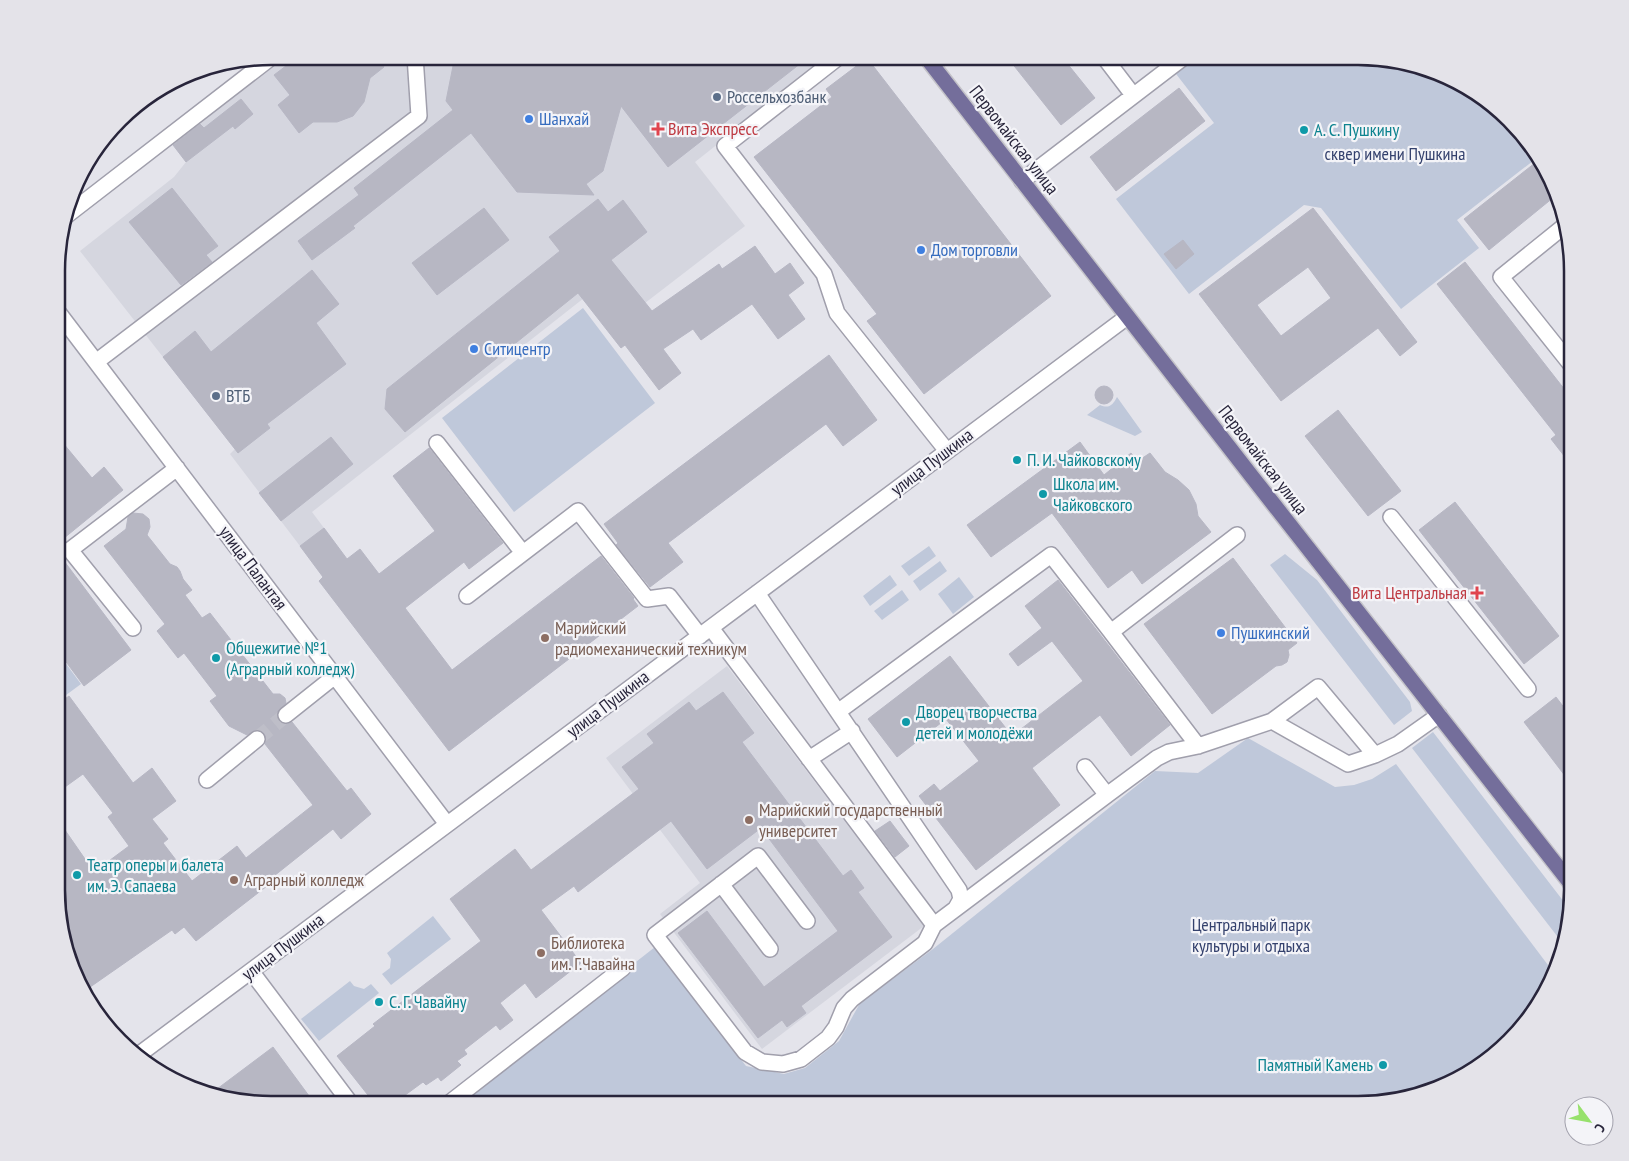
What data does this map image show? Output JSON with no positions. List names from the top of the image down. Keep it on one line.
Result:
{"streets":{"main road":["Первомайская улица"],"street":["улица Пушкина","улица Палантая"]},"crossings":[["Первомайская улица","улица Пушкина"],["улица Пушкина","улица Палантая"]],"parks":["сквер имени Пушкина","Центральный парк культуры и отдыха"],"places":{"other":["Россельхозбанк","Шанхай","А. С. Пушкину","Дом торговли","Ситицентр","ВТБ","П. И. Чайковскому","Школа им. Чайковского","Пушкинский","Марийский радиомеханический техникум","Общежитие №1 (Аграрный колледж)","Дворец творчества детей и молодёжи","Марийский государственный университет","Театр оперы и балета им. Э. Сапаева","Аграрный колледж","Библиотека им. Г.Чавайна","С. Г. Чавайну","Памятный Камень"],"health":["Вита Экспресс","Вита Центральная"]},"north":"bottom right"}
